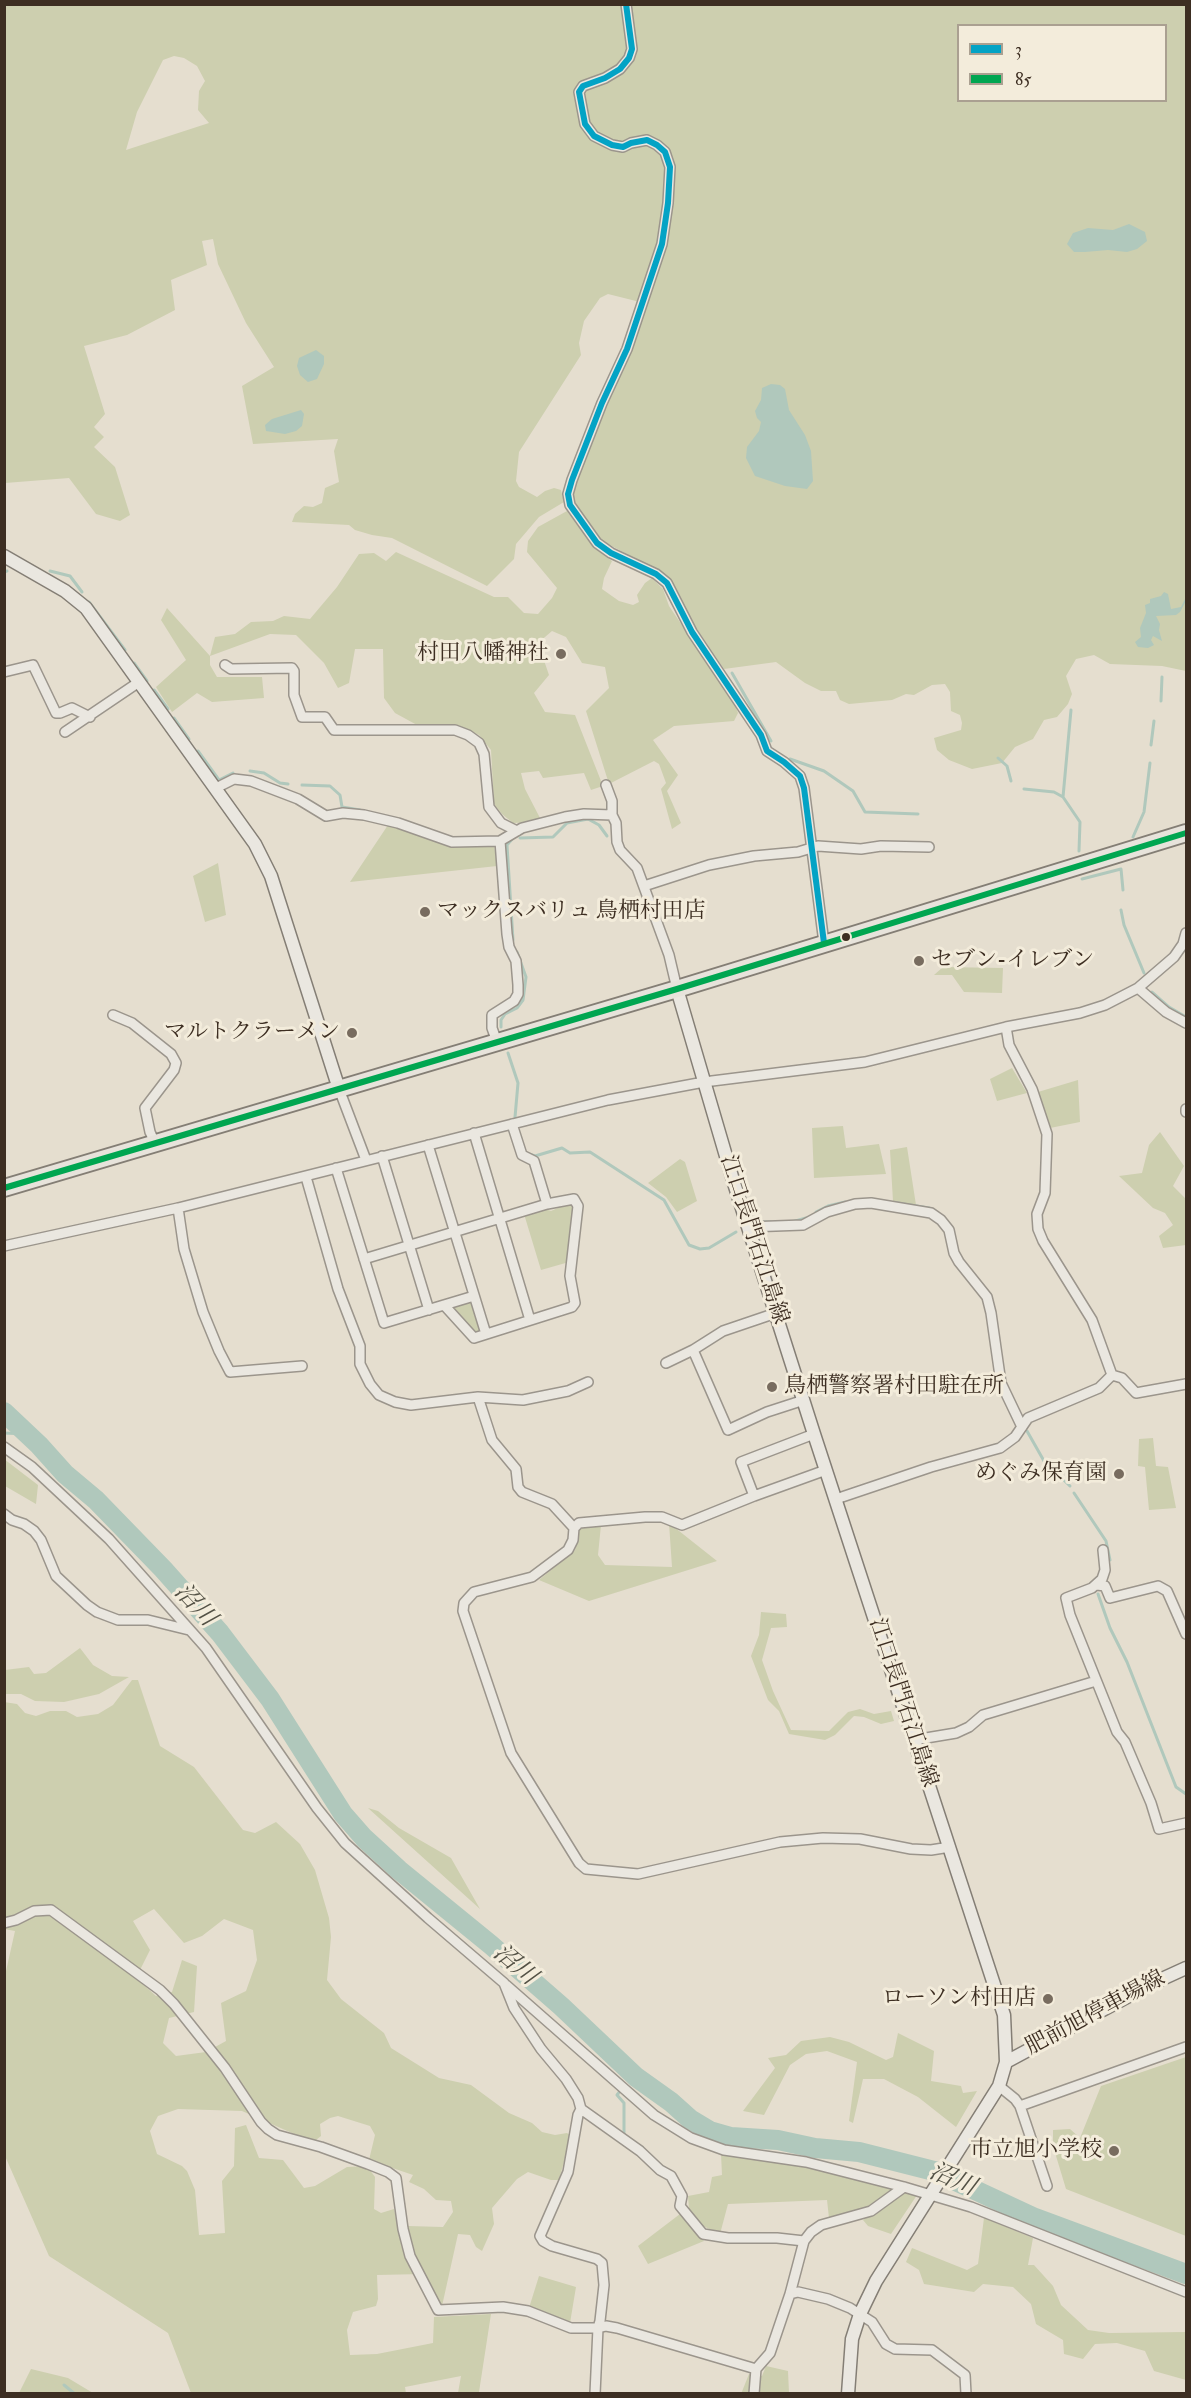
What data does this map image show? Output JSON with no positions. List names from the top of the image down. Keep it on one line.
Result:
{"streets":{"main road":["江口長門石江島線","肥前旭停車場線"]},"crossings":[["江口長門石江島線","肥前旭停車場線"]],"water":["沼川"],"places":["村田八幡神社","マックスバリュ 鳥栖村田店","セブン-イレブン","マルトクラーメン","鳥栖警察署村田駐在所","めぐみ保育園","ローソン村田店","市立旭小学校"],"lines":["transit line 3","transit line 85"],"legend":["3","85"]}
